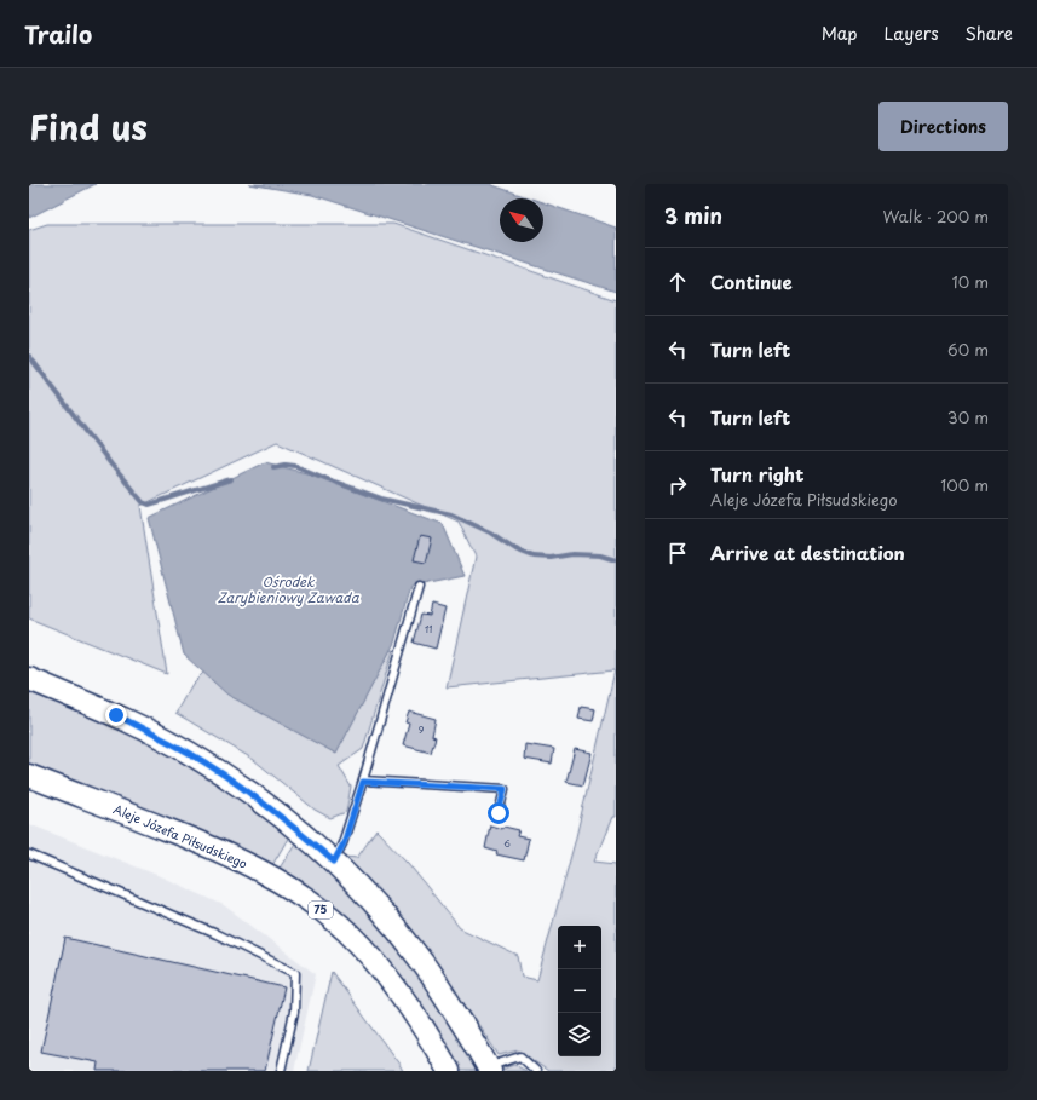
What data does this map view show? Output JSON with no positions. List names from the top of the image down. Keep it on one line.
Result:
{"streets":{"main road":["Aleje Józefa Piłsudskiego","75"]},"water":["Ośrodek Zarybieniowy Zawada"],"house_numbers":["11","9","6"],"north":"top left","page":{"header":"Trailo","nav":["Map","Layers","Share"],"title":"Find us","buttons":"Directions","heading":["3 min","Walk · 200 m"],"list":[["Continue","10 m"],["Turn left","60 m"],["Turn left","30 m"],["Turn right","Aleje Józefa Piłsudskiego","100 m"],"Arrive at destination"],"map_buttons":["+","−"]}}
